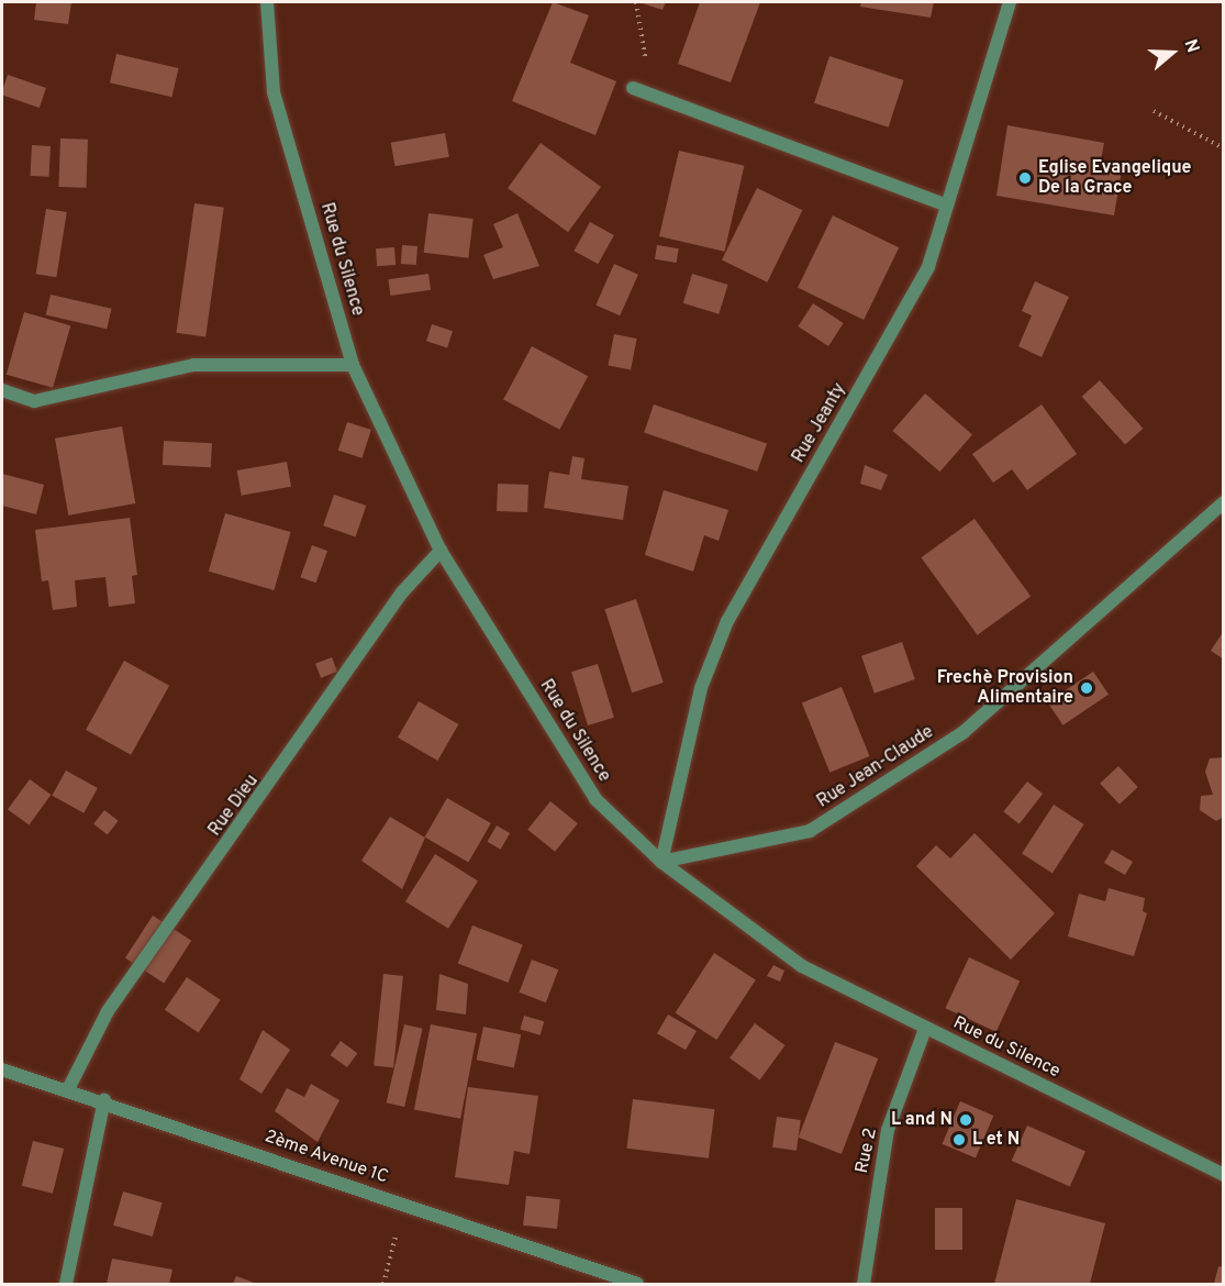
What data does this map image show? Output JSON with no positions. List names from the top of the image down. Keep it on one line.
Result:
{"streets":{"street":["Rue du Silence","Rue Jeanty","Rue Jean-Claude","Rue Dieu","Rue 2","2ème Avenue 1C"]},"crossings":[["Rue du Silence","Rue Jeanty"],["Rue du Silence","Rue Jean-Claude"],["Rue du Silence","Rue Dieu"],["Rue du Silence","Rue 2"],["Rue Jeanty","Rue Jean-Claude"],["Rue Dieu","2ème Avenue 1C"]],"places":["Eglise Evangelique De la Grace","Frechè Provision Alimentaire","L and N","L et N"],"north":"right"}
